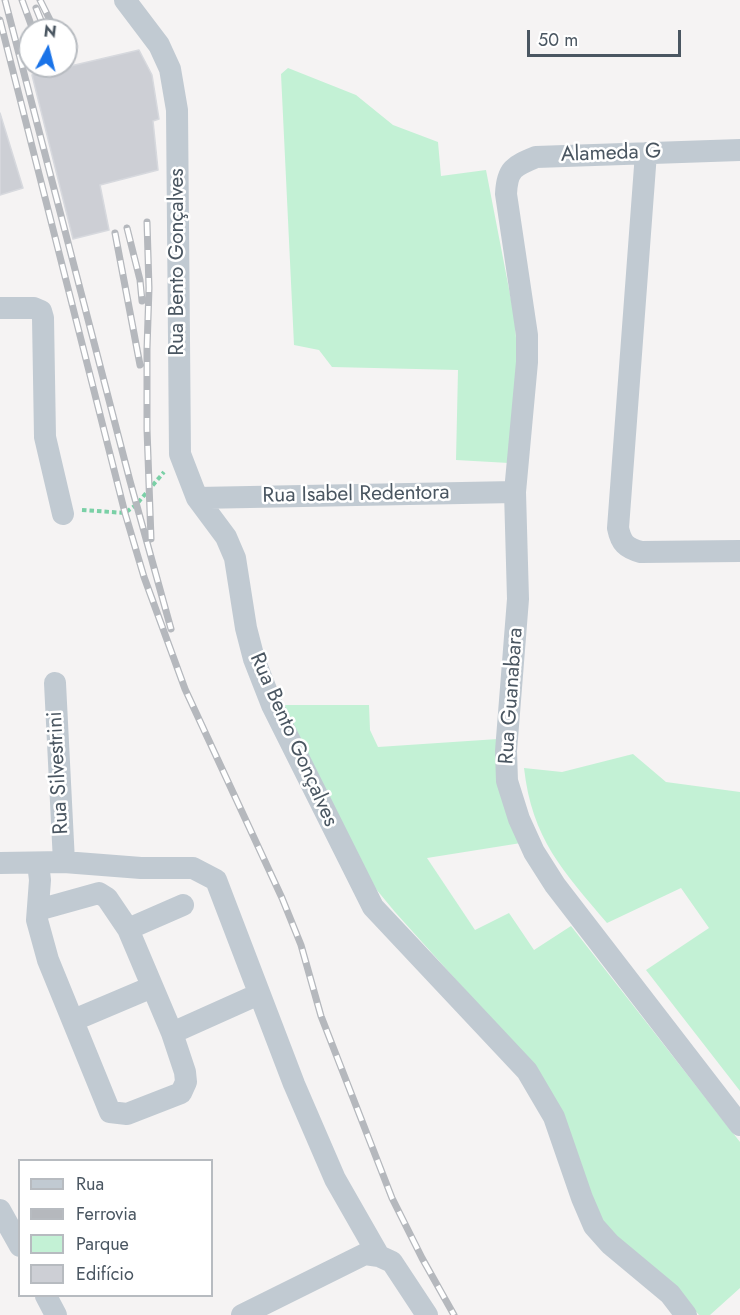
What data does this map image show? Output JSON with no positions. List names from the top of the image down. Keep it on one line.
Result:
{"streets":{"street":["Alameda G","Rua Bento Gonçalves","Rua Isabel Redentora","Rua Guanabara","Rua Silvestrini"]},"crossings":[["Alameda G","Rua Guanabara"],["Rua Bento Gonçalves","Rua Isabel Redentora"],["Rua Isabel Redentora","Rua Guanabara"]],"legend":["Rua","Ferrovia","Parque","Edifício"],"scale_bar":"50 m","north":"top"}
